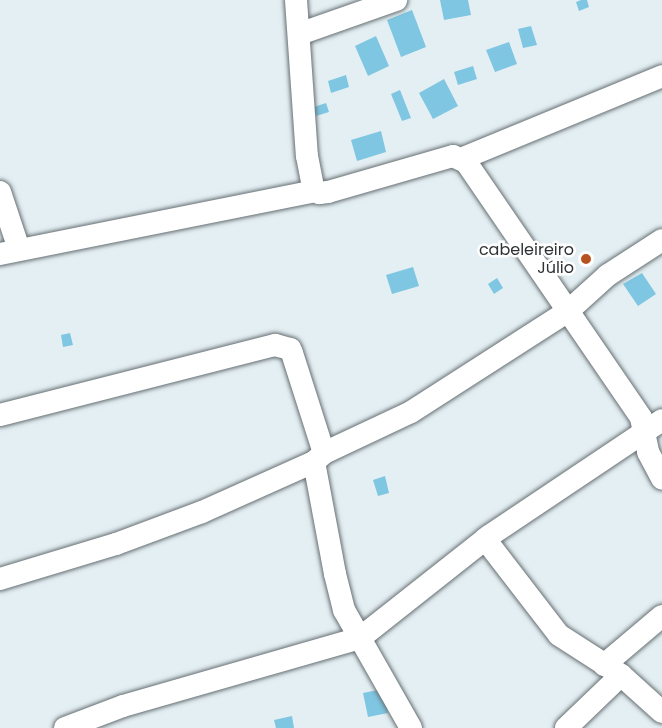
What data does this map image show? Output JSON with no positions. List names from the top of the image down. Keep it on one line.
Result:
{"places":["cabeleireiro Júlio"]}
